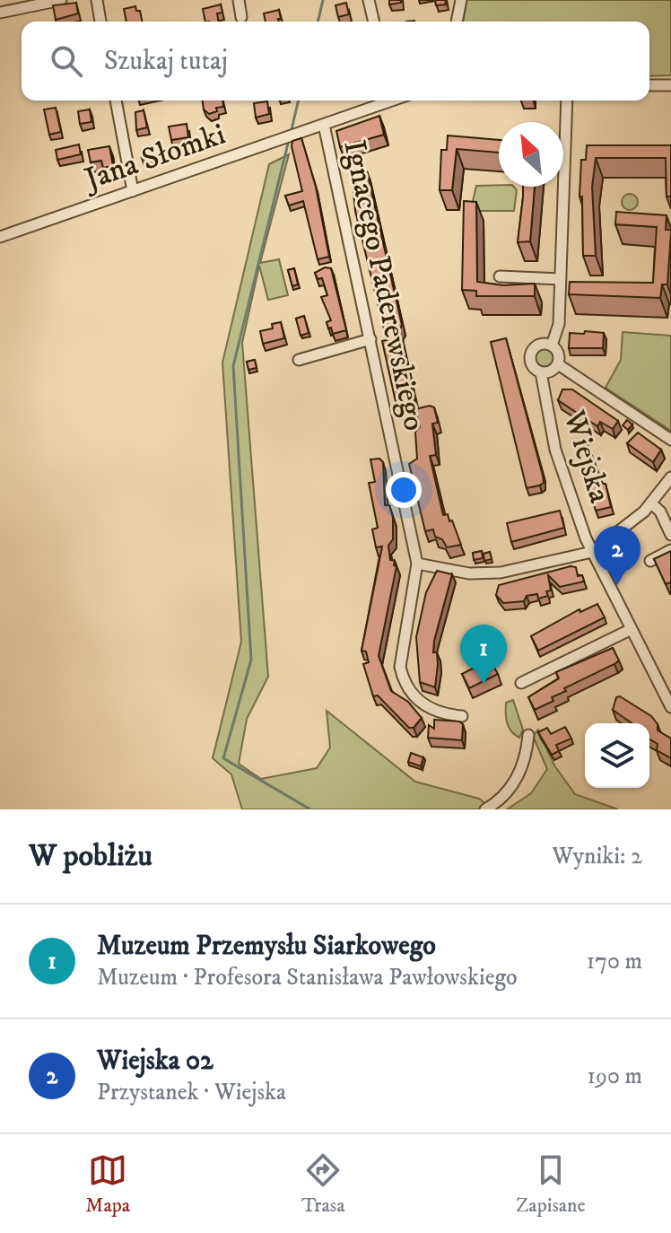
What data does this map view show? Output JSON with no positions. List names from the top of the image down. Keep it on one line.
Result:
{"streets":{"street":["Jana Słomki","Ignacego Paderewskiego","Wiejska"]},"crossings":[["Jana Słomki","Ignacego Paderewskiego"]],"north":"top left","page":{"search":"Szukaj tutaj","pins":["2","1"],"heading":["W pobliżu","Wyniki: 2"],"list":[{"mark":"1","name":"Muzeum Przemysłu Siarkowego","note":"Muzeum · Profesora Stanisława Pawłowskiego","value":"170 m"},{"mark":"2","name":"Wiejska 02","note":"Przystanek · Wiejska","value":"190 m"}],"nav":["Mapa","Trasa","Zapisane"]}}
